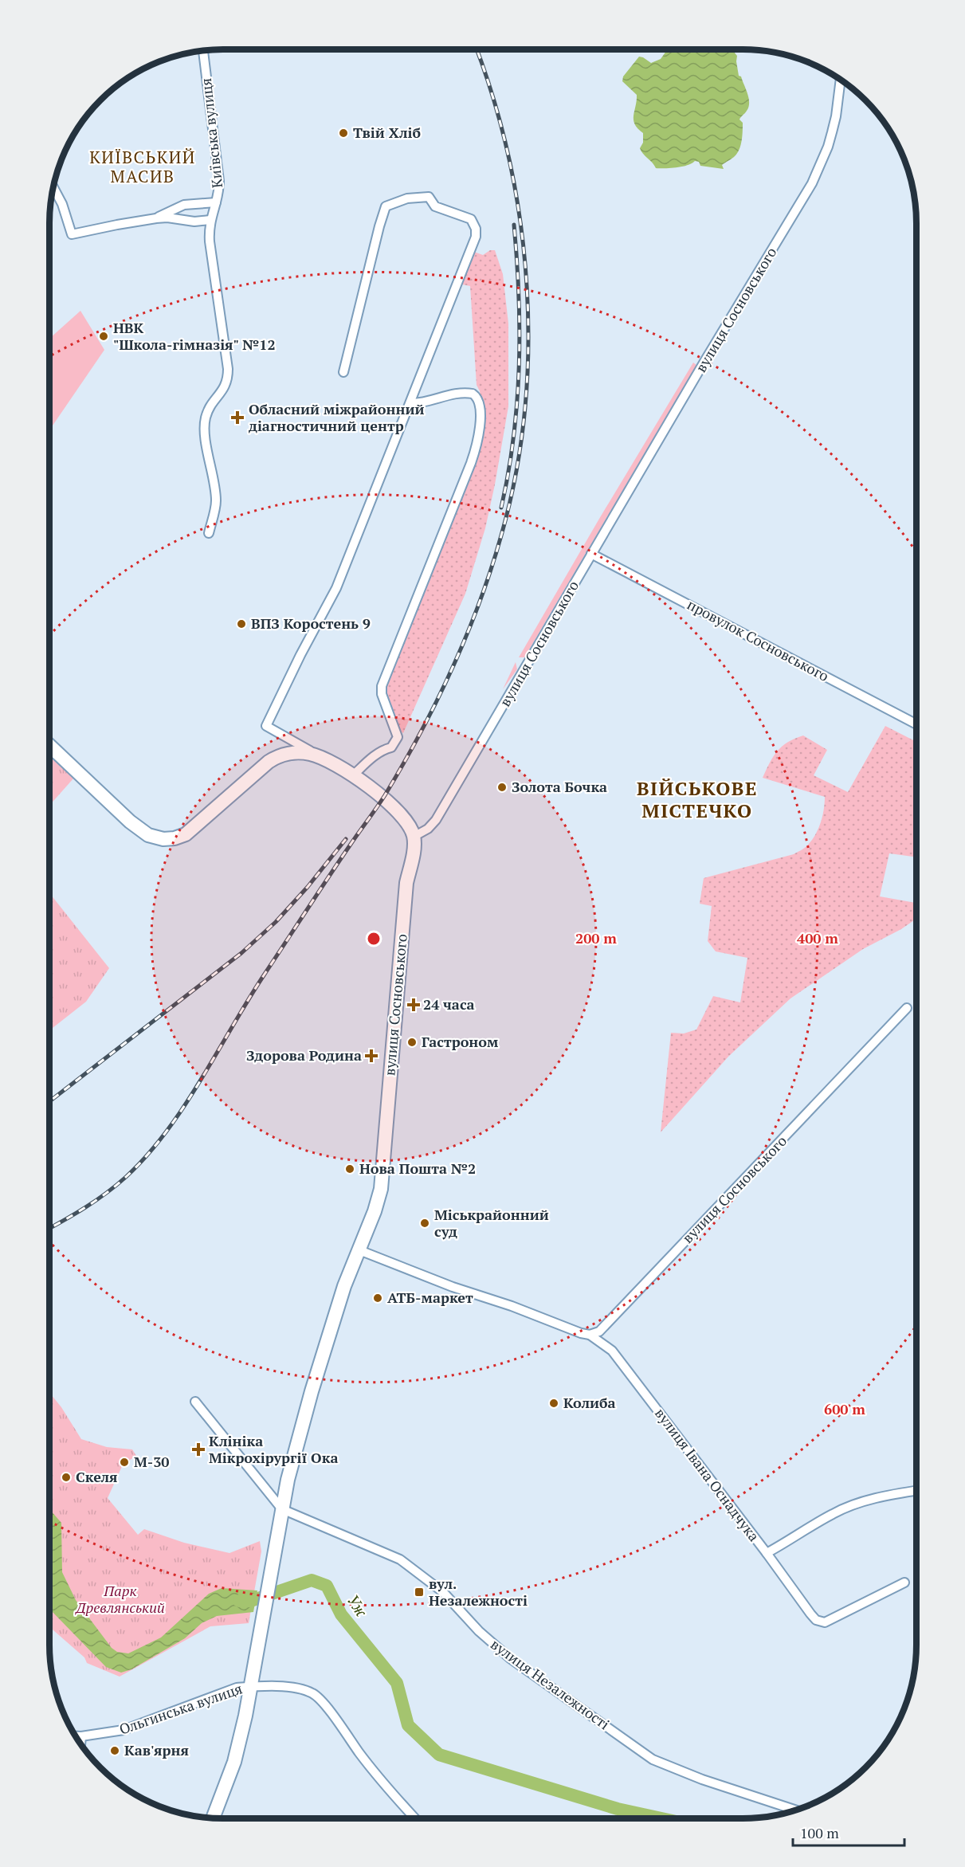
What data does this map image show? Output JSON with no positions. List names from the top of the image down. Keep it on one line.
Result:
{"streets":{"street":["Київська вулиця","вулиця Сосновського","провулок Сосновського","вулиця Івана Оснадчука","вулиця Незалежності","Ольгинська вулиця"]},"crossings":[["вулиця Сосновського","провулок Сосновського"],["вулиця Сосновського","вулиця Івана Оснадчука"],["вулиця Сосновського","вулиця Незалежності"],["вулиця Сосновського","Ольгинська вулиця"]],"districts":["КИЇВСЬКИЙ МАСИВ","ВІЙСЬКОВЕ МІСТЕЧКО"],"water":["Уж"],"parks":["Парк Древлянський"],"places":{"other":["Твій Хліб","НВК \"Школа-гімназія\" №12","ВПЗ Коростень 9","Золота Бочка","Гастроном","Нова Пошта №2","Міськрайонний суд","АТБ-маркет","Колиба","М-30","Скеля","Кав'ярня"],"health":["Обласний міжрайонний діагностичний центр","24 часа","Здорова Родина","Клініка Мікрохірургії Ока"],"transit":["вул. Незалежності"]},"scale_bar":"100 m","rings":["200 m","400 m","600 m"]}
